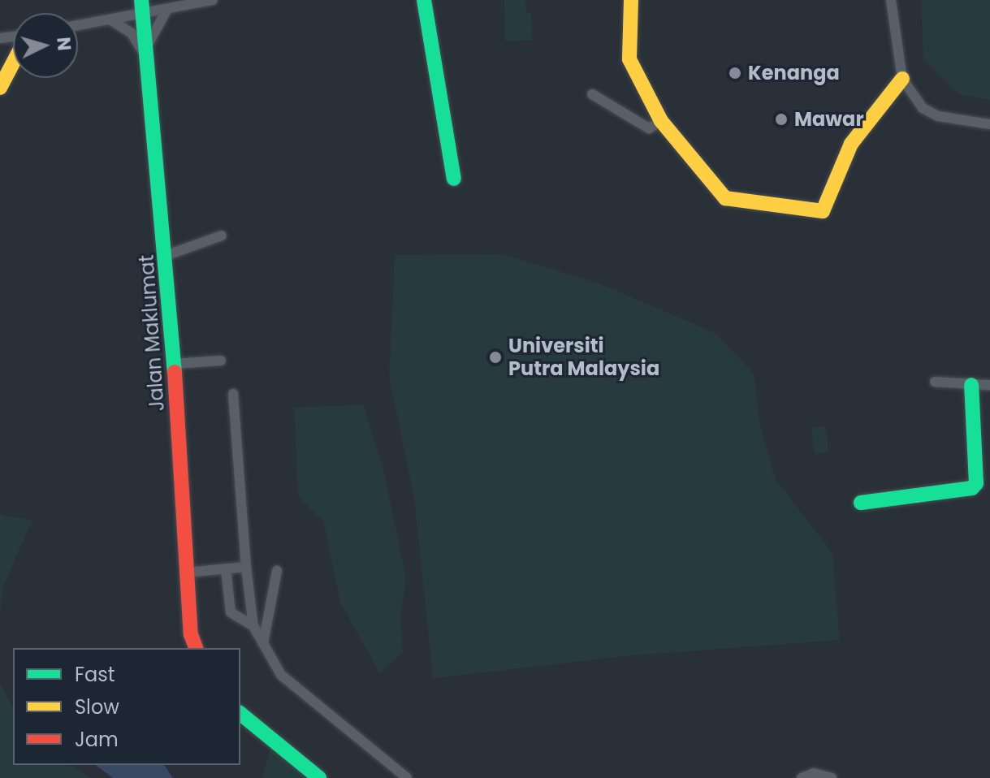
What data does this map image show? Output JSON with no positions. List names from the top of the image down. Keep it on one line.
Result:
{"streets":{"street":["Jalan Maklumat"]},"places":["Kenanga","Mawar","Universiti Putra Malaysia"],"legend":["Fast","Slow","Jam"],"north":"right"}
